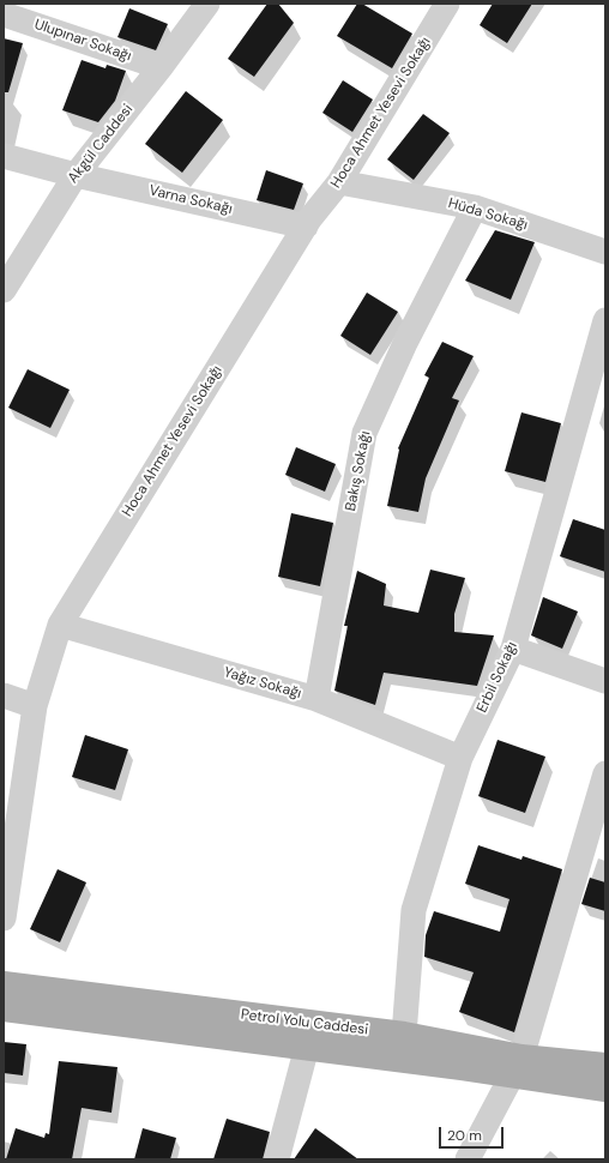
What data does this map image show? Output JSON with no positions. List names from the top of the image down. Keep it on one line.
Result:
{"streets":{"main road":["Petrol Yolu Caddesi"],"street":["Ulupınar Sokağı","Hoca Ahmet Yesevi Sokağı","Akgül Caddesi","Varna Sokağı","Hüda Sokağı","Bakış Sokağı","Erbil Sokağı","Yağız Sokağı"]},"crossings":[["Ulupınar Sokağı","Akgül Caddesi"],["Hoca Ahmet Yesevi Sokağı","Varna Sokağı"],["Hoca Ahmet Yesevi Sokağı","Hüda Sokağı"],["Hoca Ahmet Yesevi Sokağı","Yağız Sokağı"],["Akgül Caddesi","Varna Sokağı"],["Hüda Sokağı","Bakış Sokağı"],["Bakış Sokağı","Yağız Sokağı"],["Erbil Sokağı","Yağız Sokağı"],["Erbil Sokağı","Petrol Yolu Caddesi"]],"scale_bar":"20 m"}
